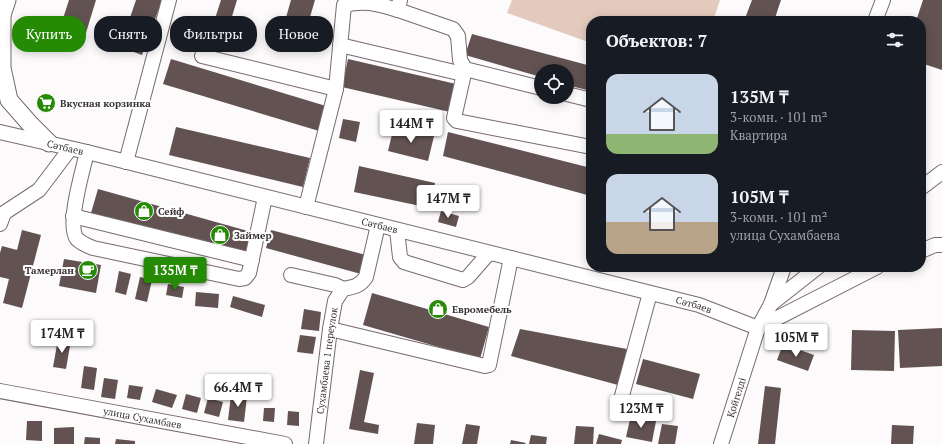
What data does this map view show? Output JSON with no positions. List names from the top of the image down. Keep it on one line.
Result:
{"streets":{"street":["Сәтбаев","Сухамбаева 1 переулок","Қойгелді","улица Сухамбаев"]},"crossings":[["Сәтбаев","Қойгелді"]],"places":{"supermarket":["Вкусная корзинка"],"shop":["Сейф","Займер","Евромебель"],"cafe":["Тамерлан"]},"page":{"chip":["Купить","Снять","Фильтры","Новое"],"heading":"Объектов: 7","list":[{"name":"135M ₸","note":"3-комн. · 101 m² · Квартира"},{"name":"105M ₸","note":"3-комн. · 101 m² · улица Сухамбаева"}],"price":["144M ₸","147M ₸","135M ₸","174M ₸","105M ₸","66.4M ₸","123M ₸"]}}
